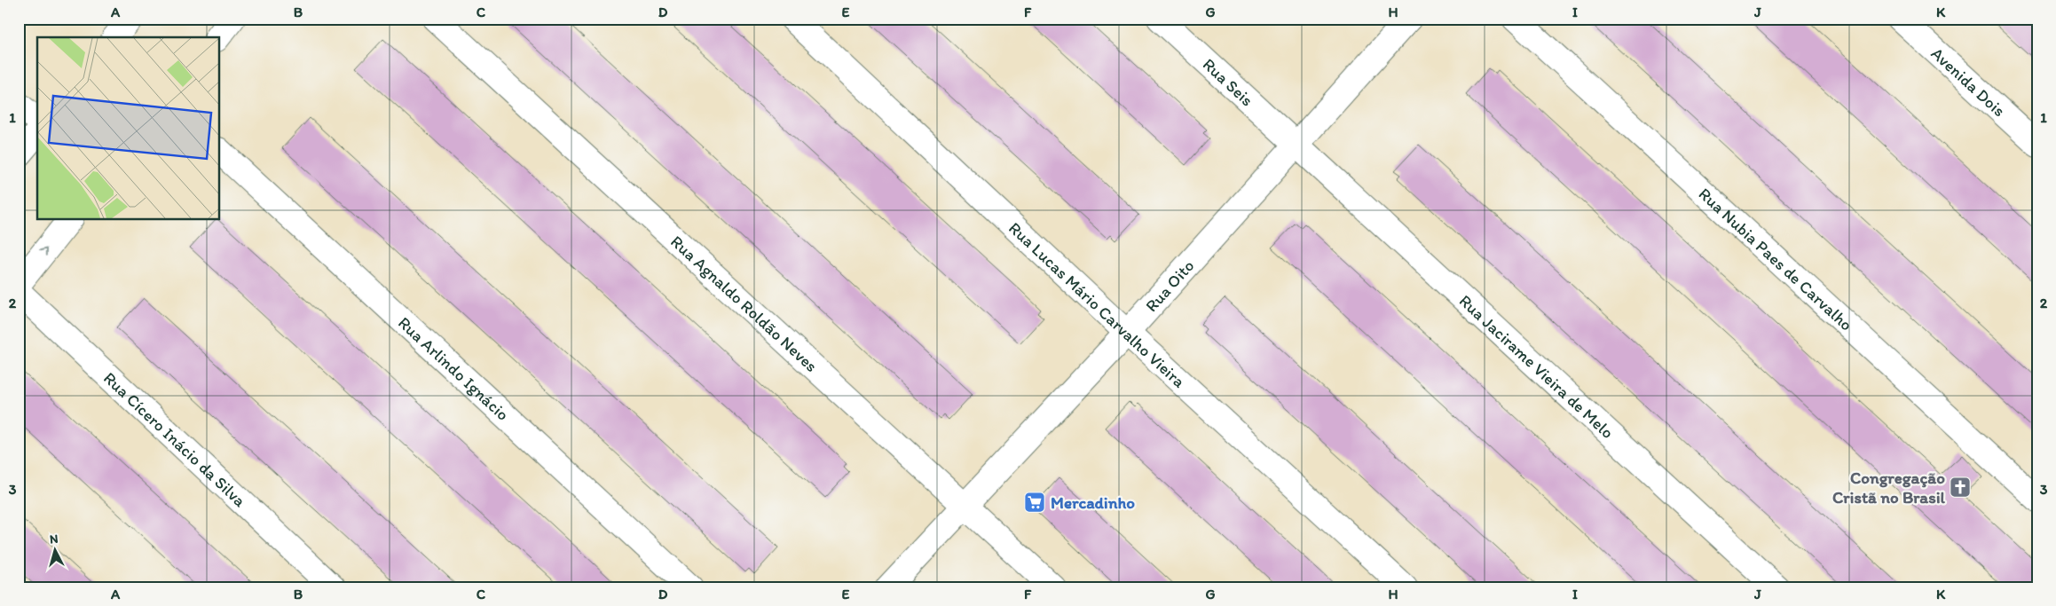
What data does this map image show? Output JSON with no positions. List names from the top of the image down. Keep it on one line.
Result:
{"streets":{"street":["Avenida Dois","Rua Seis","Rua Nubia Paes de Carvalho","Rua Oito","Rua Agnaldo Roldão Neves","Rua Lucas Mário Carvalho Vieira","Rua Jacirame Vieira de Melo","Rua Arlindo Ignácio","Rua Cícero Inácio da Silva"]},"crossings":[["Rua Seis","Rua Oito"],["Rua Seis","Rua Jacirame Vieira de Melo"],["Rua Oito","Rua Agnaldo Roldão Neves"],["Rua Oito","Rua Lucas Mário Carvalho Vieira"],["Rua Oito","Rua Jacirame Vieira de Melo"]],"places":{"church":["Congregação Cristã no Brasil"],"supermarket":["Mercadinho"]},"north":"top","grid":{"columns":["A","B","C","D","E","F","G","H","I","J","K"],"rows":["1","2","3"]}}
